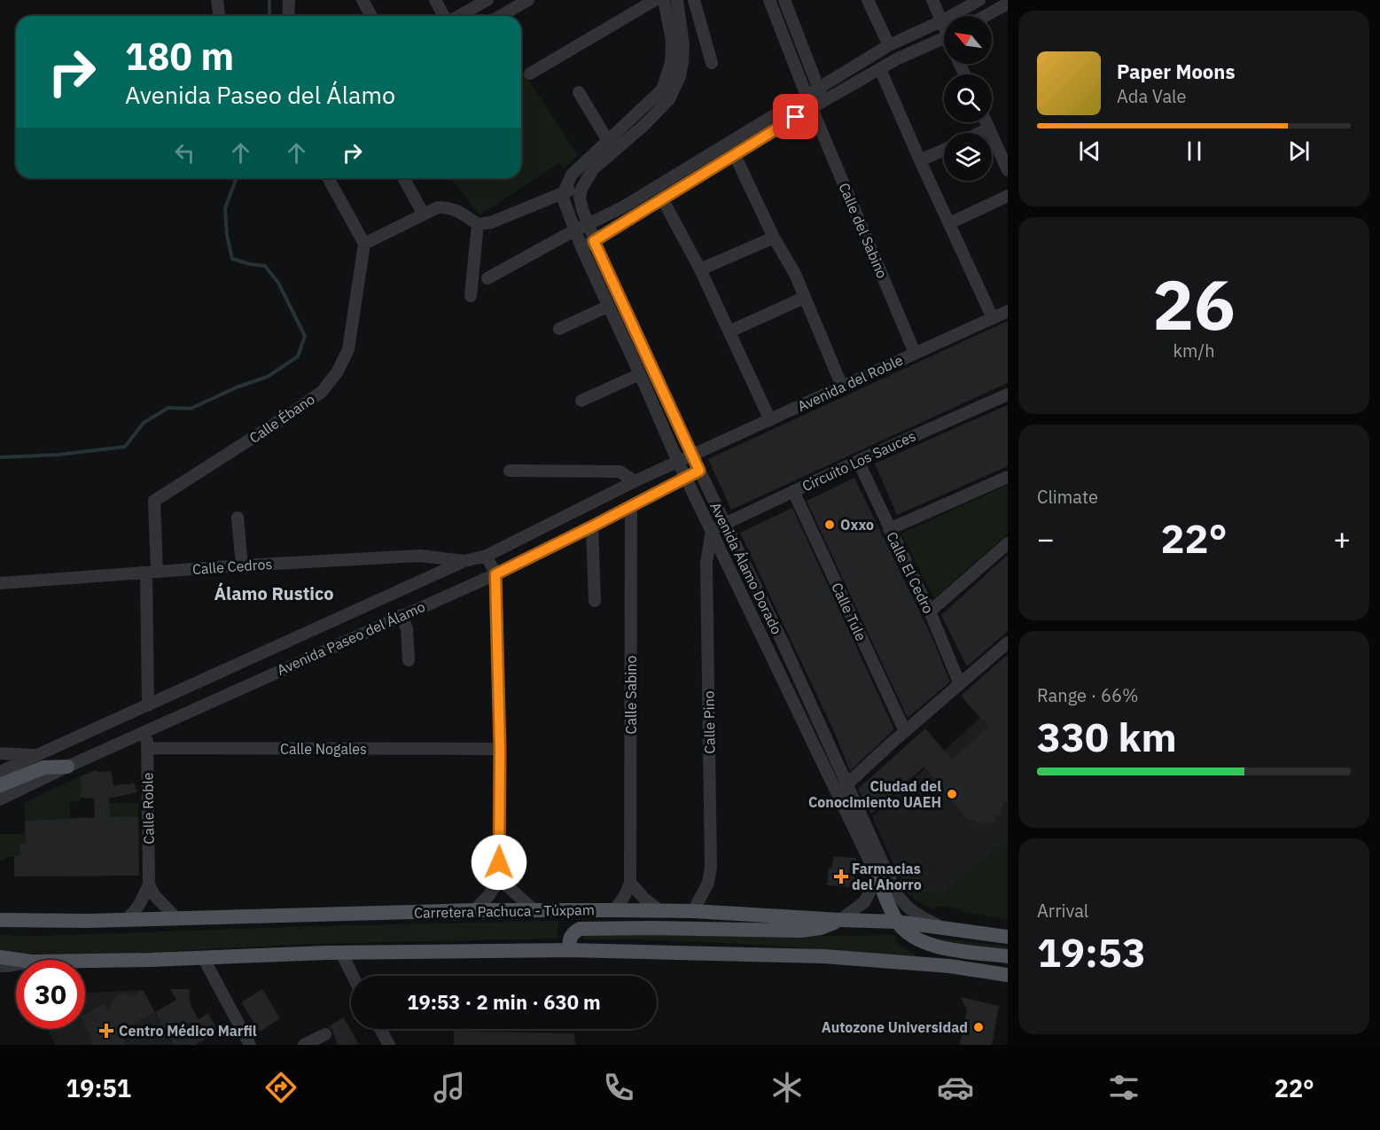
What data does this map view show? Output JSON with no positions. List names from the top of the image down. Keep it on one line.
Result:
{"streets":{"main road":["Carretera Pachuca - Túxpam"],"street":["Calle del Sabino","Avenida del Roble","Calle Ébano","Circuito Los Sauces","Calle Cedros","Avenida Álamo Dorado","Calle El Cedro","Calle Tule","Avenida Paseo del Álamo","Calle Sabino","Calle Pino","Calle Nogales","Calle Roble"]},"crossings":[["Calle del Sabino","Avenida del Roble"],["Avenida del Roble","Avenida Álamo Dorado"],["Avenida del Roble","Avenida Paseo del Álamo"],["Calle Ébano","Calle Cedros"],["Circuito Los Sauces","Avenida Álamo Dorado"],["Circuito Los Sauces","Calle El Cedro"],["Circuito Los Sauces","Calle Tule"],["Circuito Los Sauces","Calle Pino"],["Calle Cedros","Avenida Paseo del Álamo"],["Avenida Álamo Dorado","Avenida Paseo del Álamo"],["Avenida Álamo Dorado","Calle Pino"],["Avenida Álamo Dorado","Carretera Pachuca - Túxpam"],["Avenida Paseo del Álamo","Calle Sabino"],["Avenida Paseo del Álamo","Calle Roble"],["Calle Sabino","Carretera Pachuca - Túxpam"],["Calle Pino","Carretera Pachuca - Túxpam"],["Calle Nogales","Calle Roble"],["Calle Roble","Carretera Pachuca - Túxpam"]],"districts":["Álamo Rustico"],"places":{"other":["Oxxo","Ciudad del Conocimiento UAEH","Autozone Universidad"],"health":["Farmacias del Ahorro","Centro Médico Marfil"]},"north":"top left","page":{"turn":["180 m","Avenida Paseo del Álamo"],"song":["Paper Moons","Ada Vale"],"tile":[["26","km/h"],"Climate",["Range · 66%","330 km"],["Arrival","19:53"]],"heat":["−","22°","+"],"limit":"30","trip":"19:53 · 2 min · 630 m","tabs":["19:51","22°"]}}
